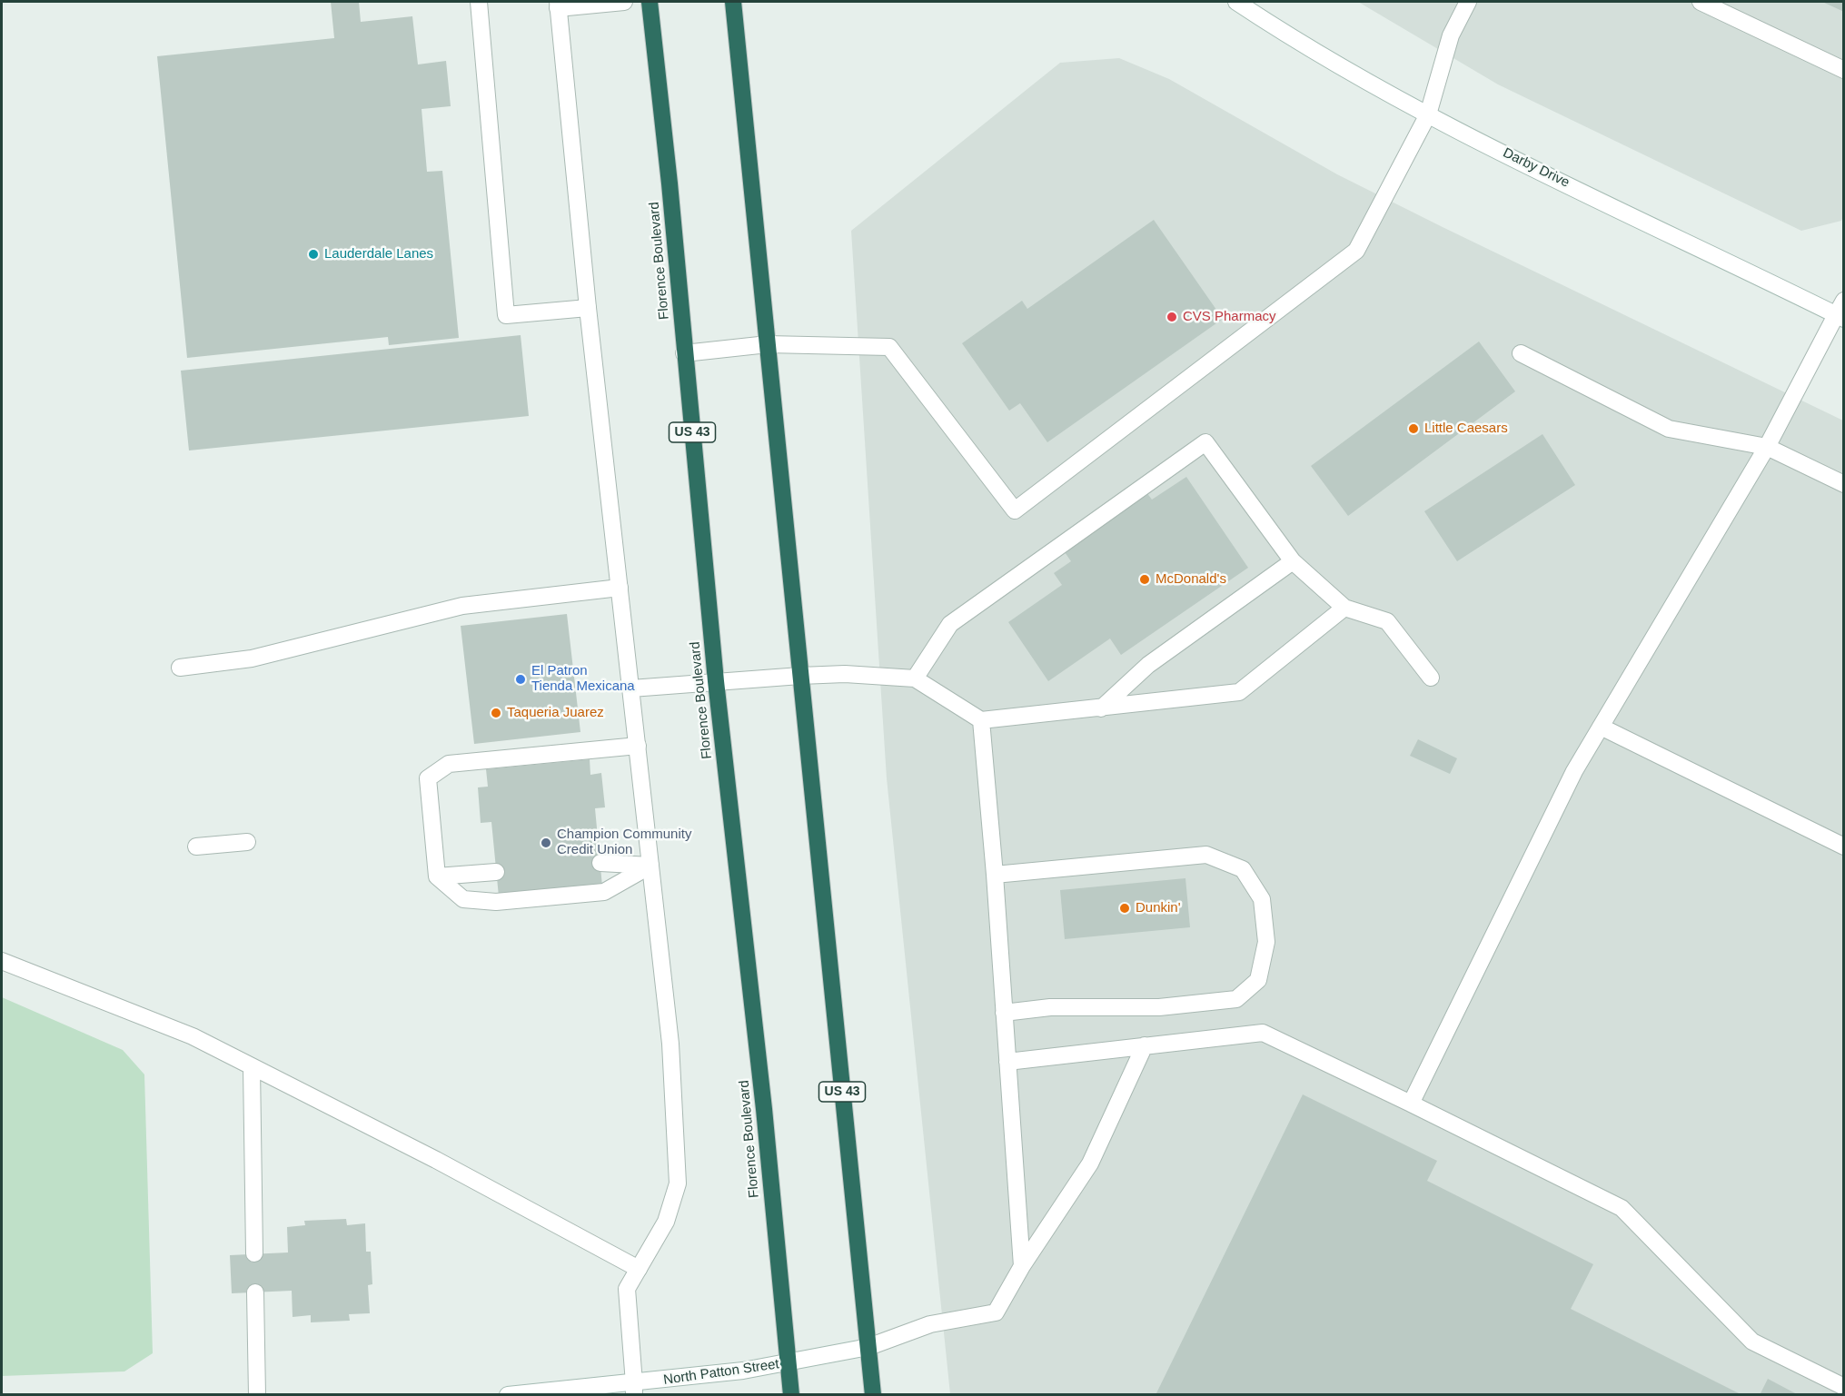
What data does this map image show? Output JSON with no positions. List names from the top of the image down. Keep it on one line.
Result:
{"streets":{"highway":["Florence Boulevard","US 43"],"street":["Darby Drive","North Patton Street"]},"crossings":[["Florence Boulevard","North Patton Street"],["US 43","North Patton Street"]],"places":["Lauderdale Lanes","CVS Pharmacy","Little Caesars","McDonald's","El Patron Tienda Mexicana","Taqueria Juarez","Champion Community Credit Union","Dunkin'"]}
